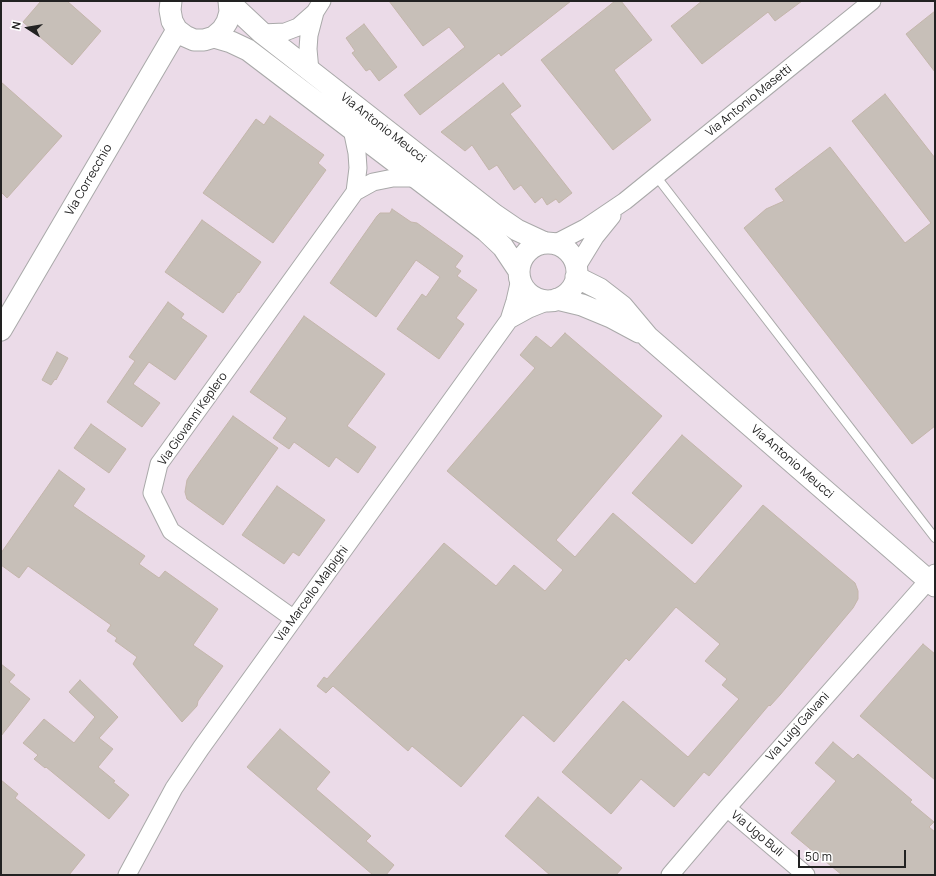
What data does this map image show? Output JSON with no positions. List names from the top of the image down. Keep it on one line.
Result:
{"streets":{"street":["Via Antonio Masetti","Via Antonio Meucci","Via Correcchio","Via Giovanni Keplero","Via Marcello Malpighi","Via Luigi Galvani","Via Ugo Buli"]},"crossings":[["Via Antonio Masetti","Via Antonio Meucci"],["Via Antonio Masetti","Via Marcello Malpighi"],["Via Antonio Meucci","Via Giovanni Keplero"],["Via Antonio Meucci","Via Marcello Malpighi"],["Via Antonio Meucci","Via Luigi Galvani"],["Via Giovanni Keplero","Via Marcello Malpighi"],["Via Luigi Galvani","Via Ugo Buli"]],"scale_bar":"50 m","north":"left"}
